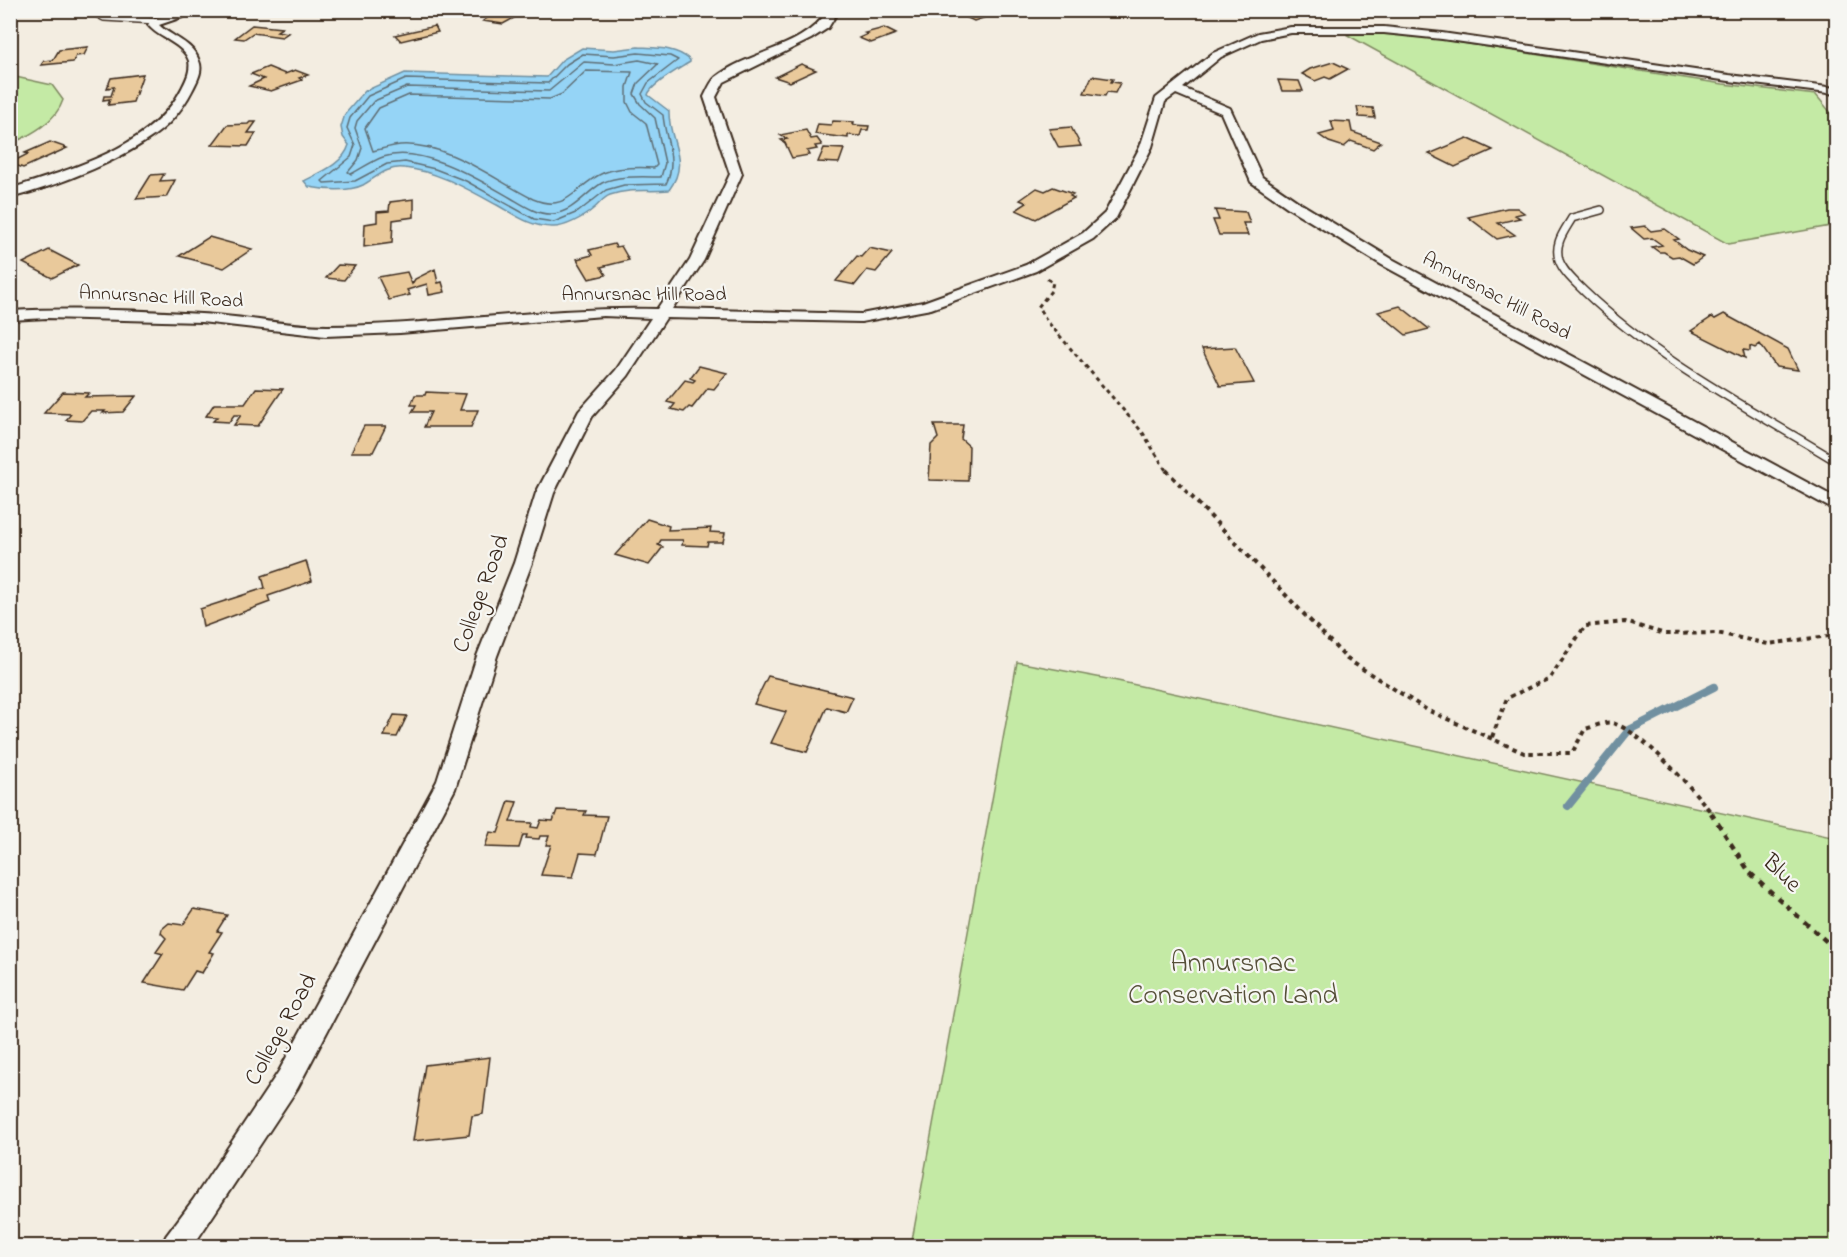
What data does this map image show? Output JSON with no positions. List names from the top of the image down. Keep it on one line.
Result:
{"streets":{"street":["Annursnac Hill Road","College Road"],"path":["Blue"]},"crossings":[["Annursnac Hill Road","College Road"]],"parks":["Annursnac Conservation Land"]}
